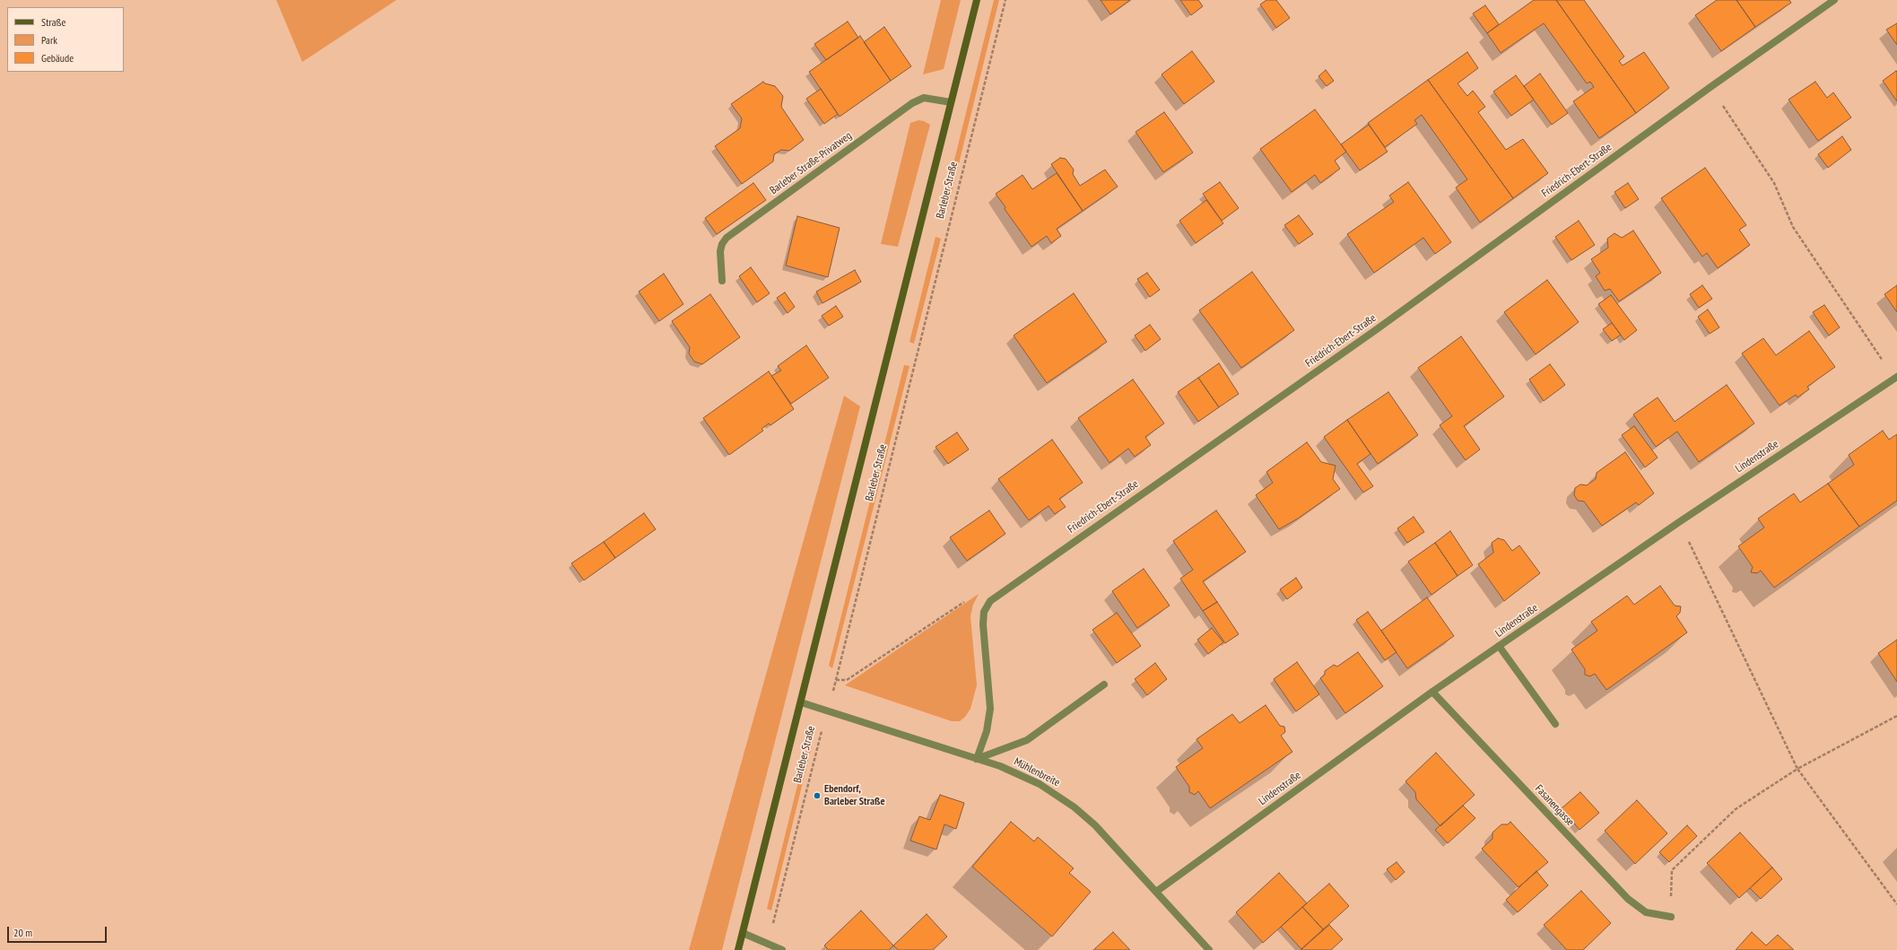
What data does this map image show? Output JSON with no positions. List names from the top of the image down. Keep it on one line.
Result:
{"streets":{"main road":["Barleber Straße"],"street":["Barleber Straße-Privatweg","Friedrich-Ebert-Straße","Lindenstraße","Mühlenbreite","Fasanengasse"]},"crossings":[["Barleber Straße-Privatweg","Barleber Straße"],["Friedrich-Ebert-Straße","Mühlenbreite"],["Barleber Straße","Mühlenbreite"],["Lindenstraße","Mühlenbreite"],["Lindenstraße","Fasanengasse"]],"places":["Ebendorf, Barleber Straße"],"legend":["Straße","Park","Gebäude"],"scale_bar":"20 m"}
